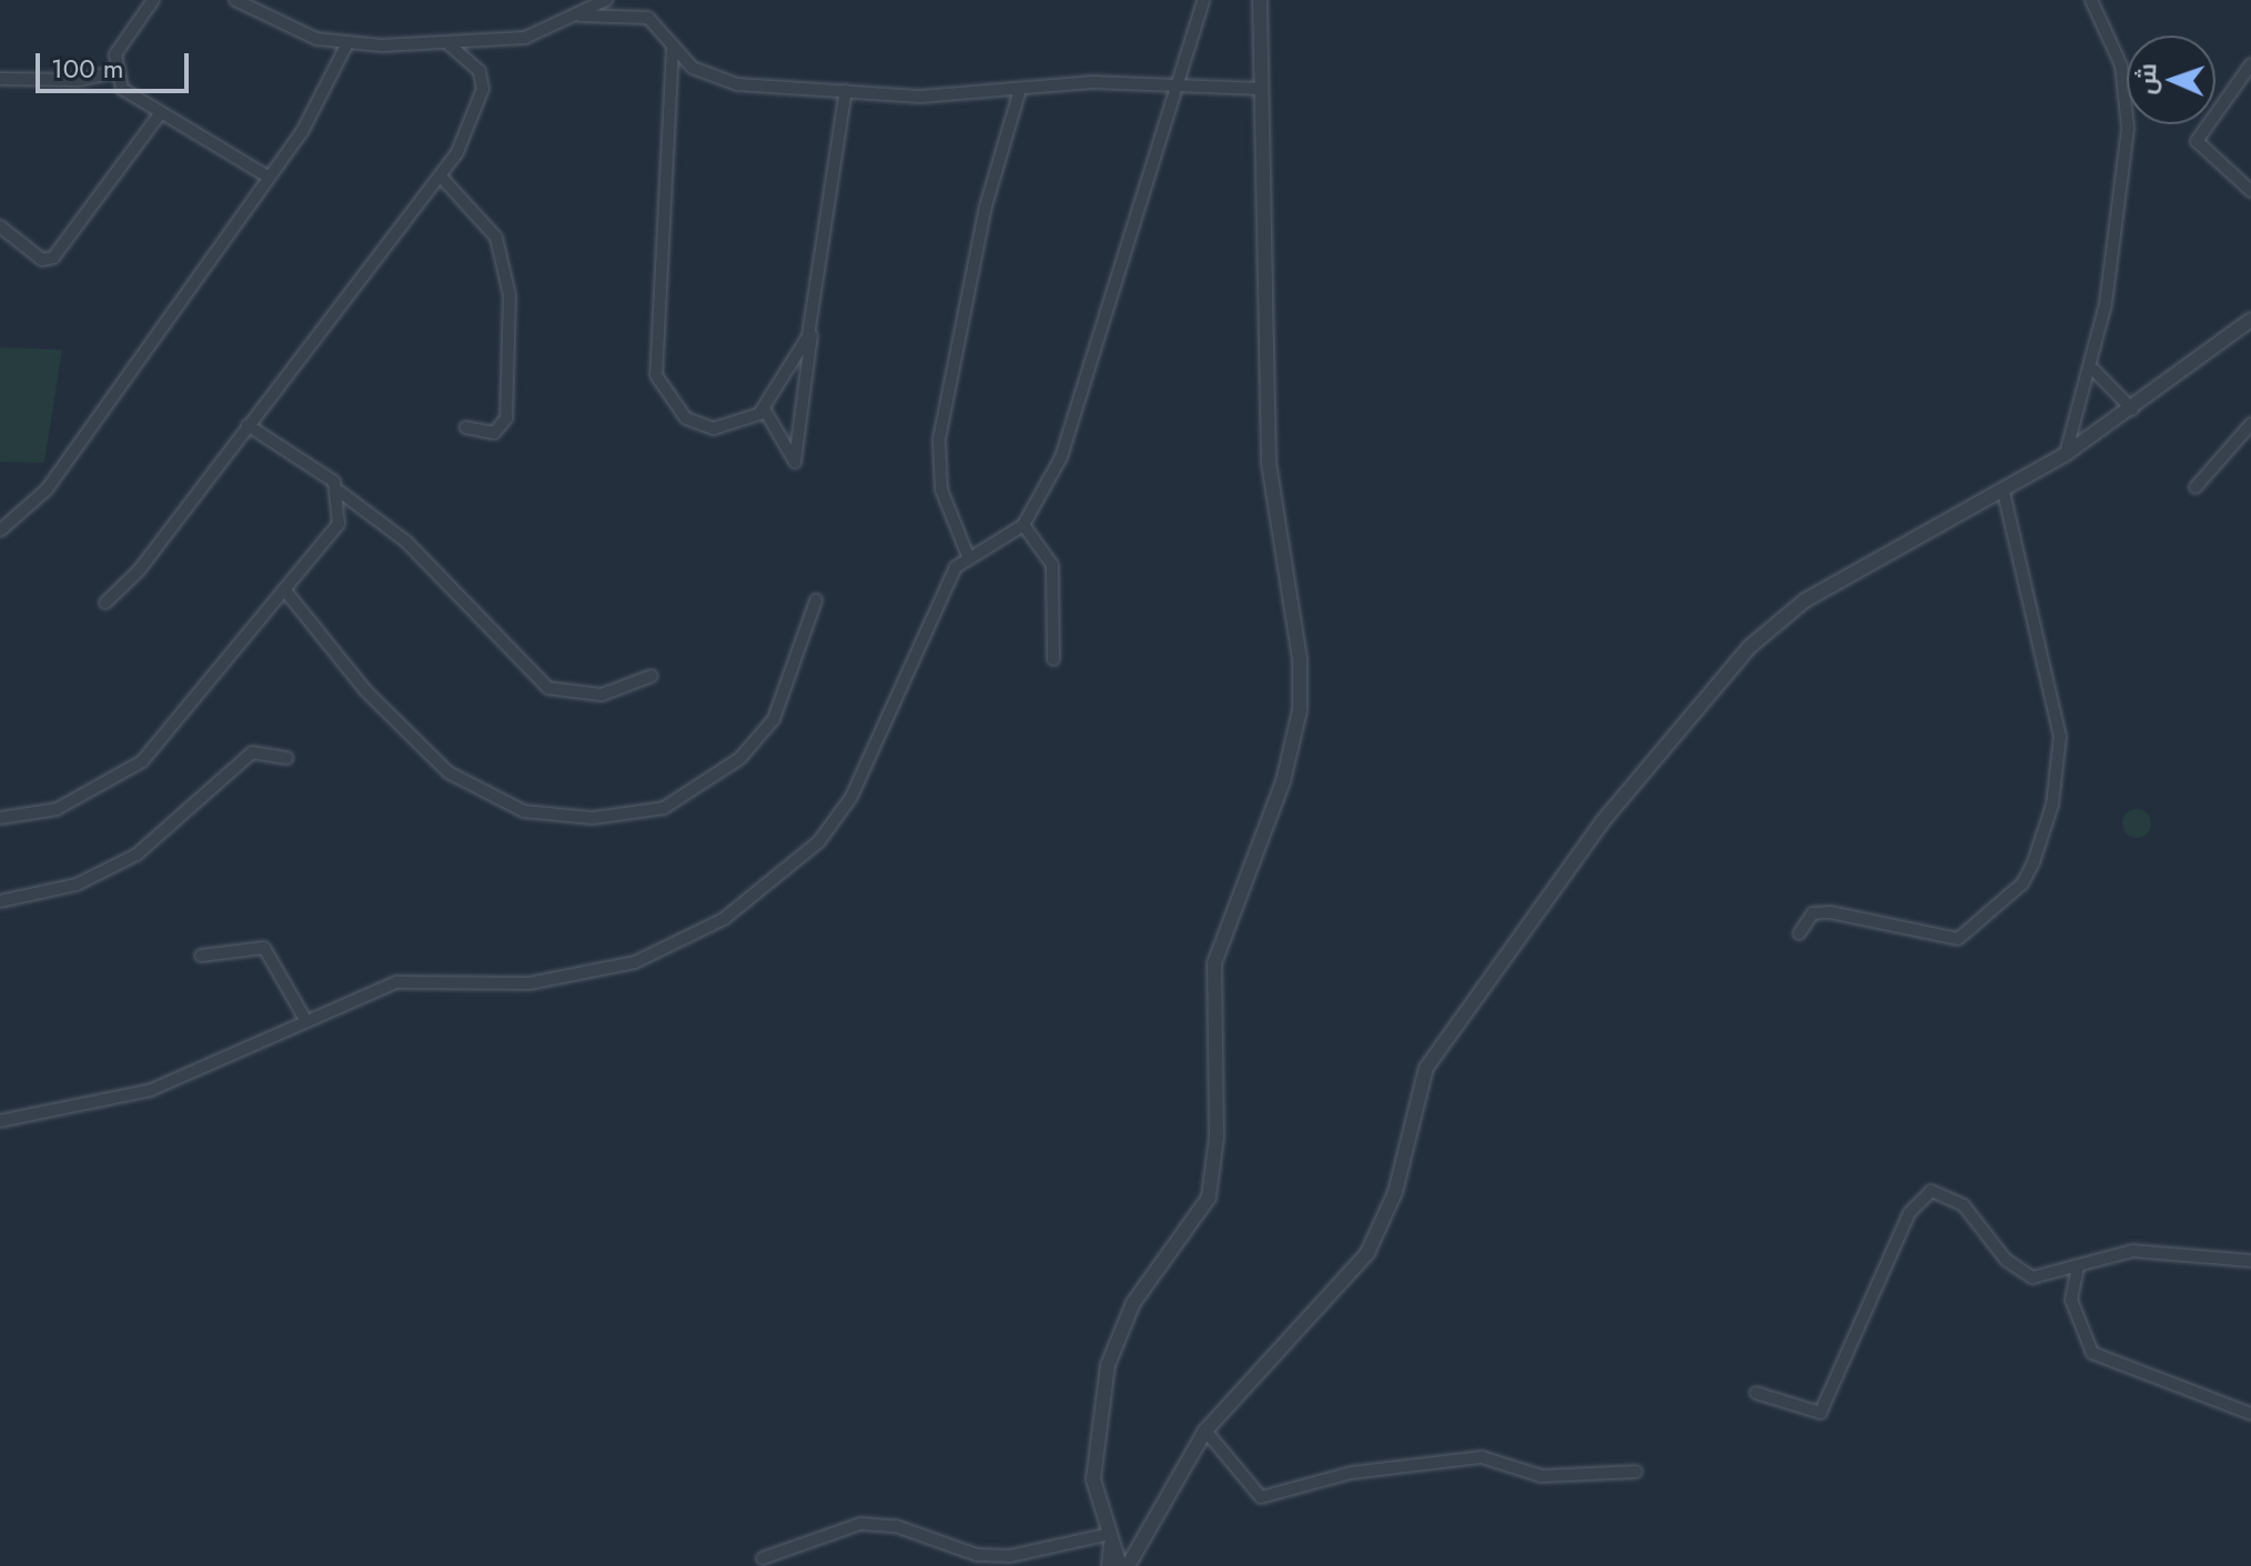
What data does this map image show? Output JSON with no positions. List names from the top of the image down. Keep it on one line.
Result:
{"scale_bar":"100 m","north":"left"}
